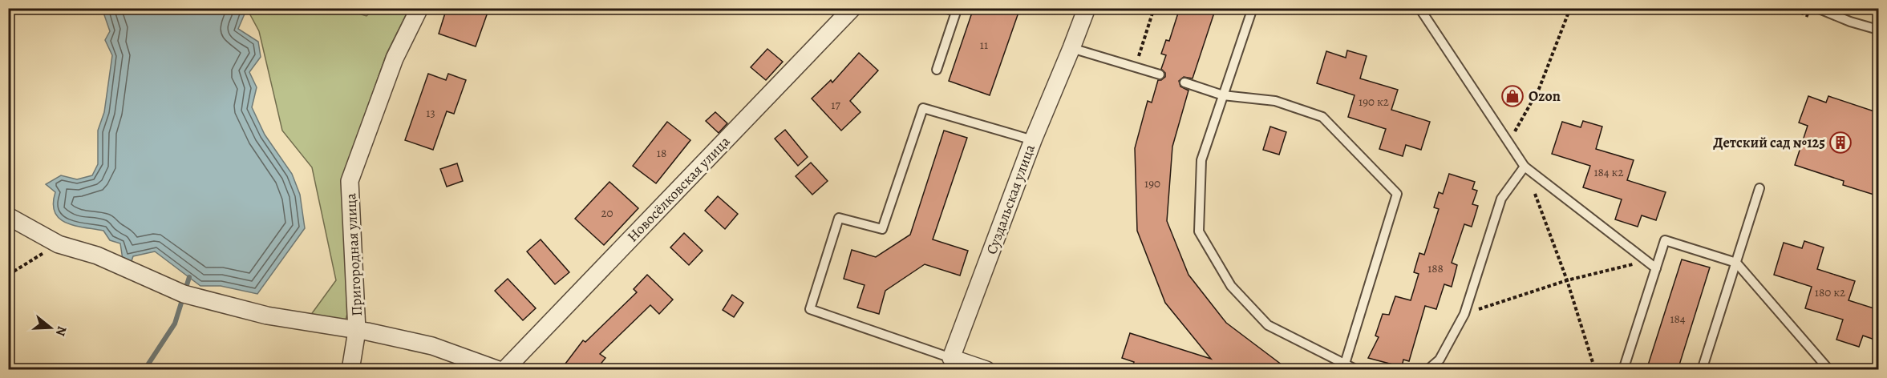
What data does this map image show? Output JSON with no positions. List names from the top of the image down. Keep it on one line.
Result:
{"streets":{"street":["Новосёлковская улица","Суздальская улица","Пригородная улица"]},"places":{"shop":["Ozon"],"building":["Детский сад №125"]},"house_numbers":["11","190 к2","17","13","18","184 к2","190","20","188","180 к2","184"],"north":"right"}
